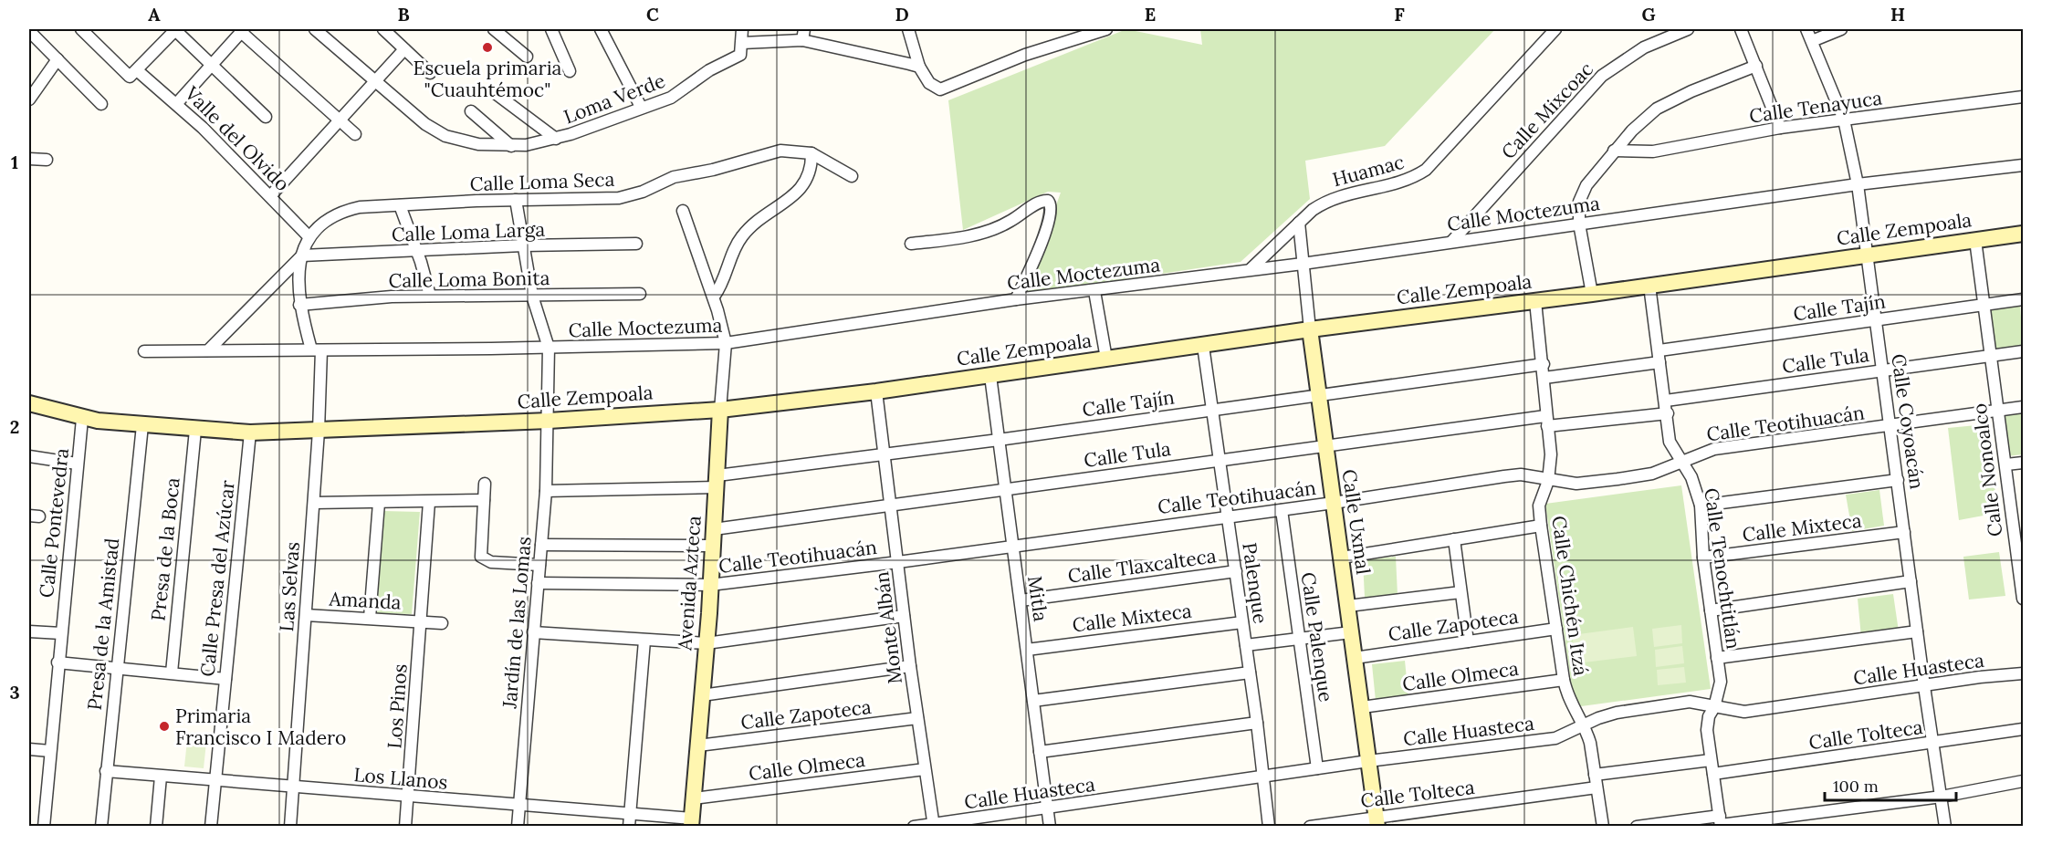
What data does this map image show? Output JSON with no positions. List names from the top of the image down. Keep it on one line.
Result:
{"streets":{"street":["Loma Verde","Calle Tenayuca","Calle Mixcoac","Valle del Olvido","Huamac","Calle Loma Seca","Calle Moctezuma","Calle Zempoala","Calle Loma Larga","Calle Loma Bonita","Calle Tajín","Calle Tula","Calle Coyoacán","Calle Teotihuacán","Calle Nonoalco","Calle Uxmal","Calle Pontevedra","Calle Mixteca","Presa de la Boca","Calle Tlaxcalteca","Calle Tenochtitlán","Calle Presa del Azúcar","Avenida Azteca","Palenque","Las Selvas","Calle Chichén Itzá","Mitla","Amanda","Jardín de las Lomas","Presa de la Amistad","Calle Zapoteca","Monte Albán","Calle Palenque","Calle Huasteca","Calle Olmeca","Los Pinos","Calle Tolteca","Los Llanos"]},"crossings":[["Calle Tenayuca","Calle Coyoacán"],["Calle Mixcoac","Calle Moctezuma"],["Valle del Olvido","Calle Loma Seca"],["Valle del Olvido","Las Selvas"],["Huamac","Calle Moctezuma"],["Huamac","Calle Uxmal"],["Calle Loma Seca","Las Selvas"],["Calle Loma Seca","Jardín de las Lomas"],["Calle Moctezuma","Calle Coyoacán"],["Calle Moctezuma","Calle Uxmal"],["Calle Moctezuma","Avenida Azteca"],["Calle Moctezuma","Las Selvas"],["Calle Moctezuma","Jardín de las Lomas"],["Calle Zempoala","Calle Coyoacán"],["Calle Zempoala","Calle Nonoalco"],["Calle Zempoala","Calle Uxmal"],["Calle Zempoala","Calle Pontevedra"],["Calle Zempoala","Presa de la Boca"],["Calle Zempoala","Calle Tenochtitlán"],["Calle Zempoala","Calle Presa del Azúcar"],["Calle Zempoala","Avenida Azteca"],["Calle Zempoala","Palenque"],["Calle Zempoala","Las Selvas"],["Calle Zempoala","Calle Chichén Itzá"],["Calle Zempoala","Mitla"],["Calle Zempoala","Jardín de las Lomas"],["Calle Zempoala","Presa de la Amistad"],["Calle Zempoala","Monte Albán"],["Calle Loma Larga","Las Selvas"],["Calle Loma Larga","Jardín de las Lomas"],["Calle Loma Bonita","Las Selvas"],["Calle Loma Bonita","Jardín de las Lomas"],["Calle Tajín","Calle Coyoacán"],["Calle Tajín","Calle Nonoalco"],["Calle Tajín","Calle Uxmal"],["Calle Tajín","Calle Tenochtitlán"],["Calle Tajín","Avenida Azteca"],["Calle Tajín","Palenque"],["Calle Tajín","Calle Chichén Itzá"],["Calle Tajín","Mitla"],["Calle Tajín","Jardín de las Lomas"],["Calle Tajín","Monte Albán"],["Calle Tula","Calle Coyoacán"],["Calle Tula","Calle Nonoalco"],["Calle Tula","Calle Uxmal"],["Calle Tula","Calle Tenochtitlán"],["Calle Tula","Avenida Azteca"],["Calle Tula","Palenque"],["Calle Tula","Calle Chichén Itzá"],["Calle Tula","Mitla"],["Calle Tula","Monte Albán"],["Calle Coyoacán","Calle Teotihuacán"],["Calle Coyoacán","Calle Mixteca"],["Calle Coyoacán","Calle Huasteca"],["Calle Coyoacán","Calle Tolteca"],["Calle Teotihuacán","Calle Nonoalco"],["Calle Teotihuacán","Calle Uxmal"],["Calle Teotihuacán","Calle Tenochtitlán"],["Calle Teotihuacán","Avenida Azteca"],["Calle Teotihuacán","Palenque"],["Calle Teotihuacán","Calle Chichén Itzá"],["Calle Teotihuacán","Mitla"],["Calle Teotihuacán","Jardín de las Lomas"],["Calle Teotihuacán","Monte Albán"],["Calle Teotihuacán","Calle Palenque"],["Calle Uxmal","Calle Zapoteca"],["Calle Uxmal","Calle Huasteca"],["Calle Uxmal","Calle Olmeca"],["Calle Uxmal","Calle Tolteca"],["Calle Mixteca","Calle Tenochtitlán"],["Calle Mixteca","Palenque"],["Calle Mixteca","Mitla"],["Calle Tlaxcalteca","Palenque"],["Calle Tlaxcalteca","Mitla"],["Calle Tenochtitlán","Calle Huasteca"],["Calle Tenochtitlán","Calle Tolteca"],["Calle Presa del Azúcar","Los Llanos"],["Avenida Azteca","Calle Zapoteca"],["Avenida Azteca","Calle Olmeca"],["Avenida Azteca","Los Llanos"],["Palenque","Calle Huasteca"],["Las Selvas","Amanda"],["Las Selvas","Los Llanos"],["Calle Chichén Itzá","Calle Zapoteca"],["Calle Chichén Itzá","Calle Huasteca"],["Calle Chichén Itzá","Calle Olmeca"],["Calle Chichén Itzá","Calle Tolteca"],["Mitla","Calle Huasteca"],["Amanda","Los Pinos"],["Jardín de las Lomas","Los Llanos"],["Presa de la Amistad","Los Llanos"],["Calle Zapoteca","Monte Albán"],["Monte Albán","Calle Huasteca"],["Monte Albán","Calle Olmeca"],["Calle Palenque","Calle Huasteca"],["Los Pinos","Los Llanos"]],"places":["Escuela primaria \"Cuauhtémoc\"","Primaria Francisco I Madero"],"scale_bar":"100 m","grid":{"columns":["A","B","C","D","E","F","G","H"],"rows":["1","2","3"]}}
